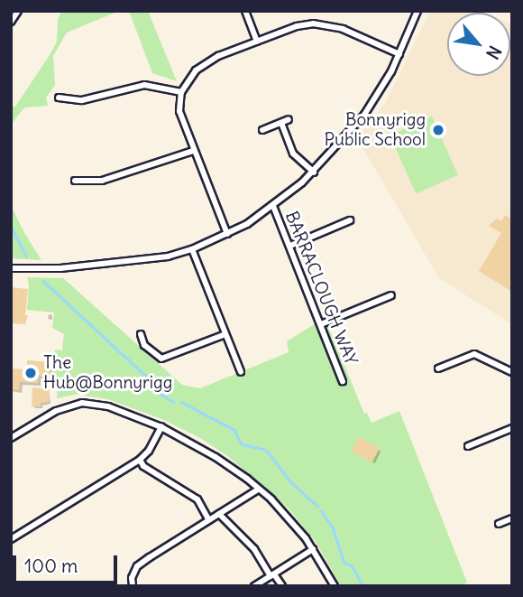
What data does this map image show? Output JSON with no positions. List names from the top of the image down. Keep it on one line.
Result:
{"streets":{"street":["BARRACLOUGH WAY"]},"places":["Bonnyrigg Public School","The Hub@Bonnyrigg"],"scale_bar":"100 m","north":"bottom right"}
